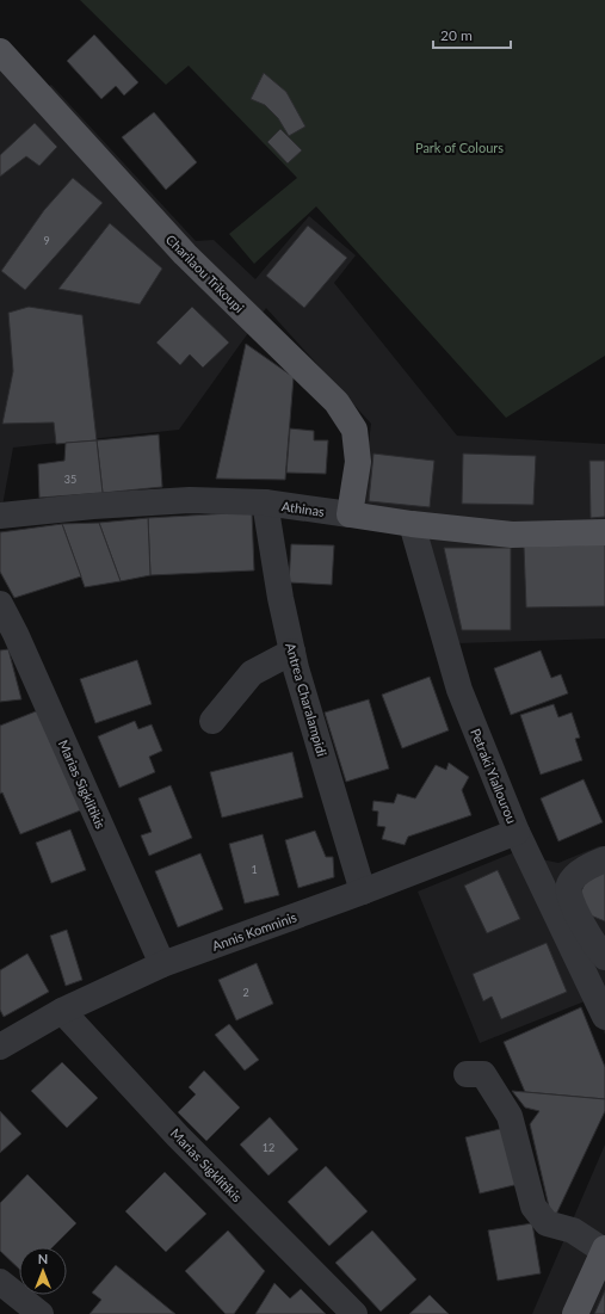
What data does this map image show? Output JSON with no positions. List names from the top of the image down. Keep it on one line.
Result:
{"streets":{"main road":["Charilaou Trikoupi","Athinas"],"street":["Antrea Charalampidi","Petraki Yiallourou","Marias Sigklitikis","Annis Komninis"]},"crossings":[["Charilaou Trikoupi","Athinas"],["Athinas","Antrea Charalampidi"],["Athinas","Petraki Yiallourou"],["Antrea Charalampidi","Annis Komninis"],["Petraki Yiallourou","Annis Komninis"],["Marias Sigklitikis","Annis Komninis"]],"parks":["Park of Colours"],"house_numbers":["9","35","1","2","12"],"scale_bar":"20 m","north":"top"}
